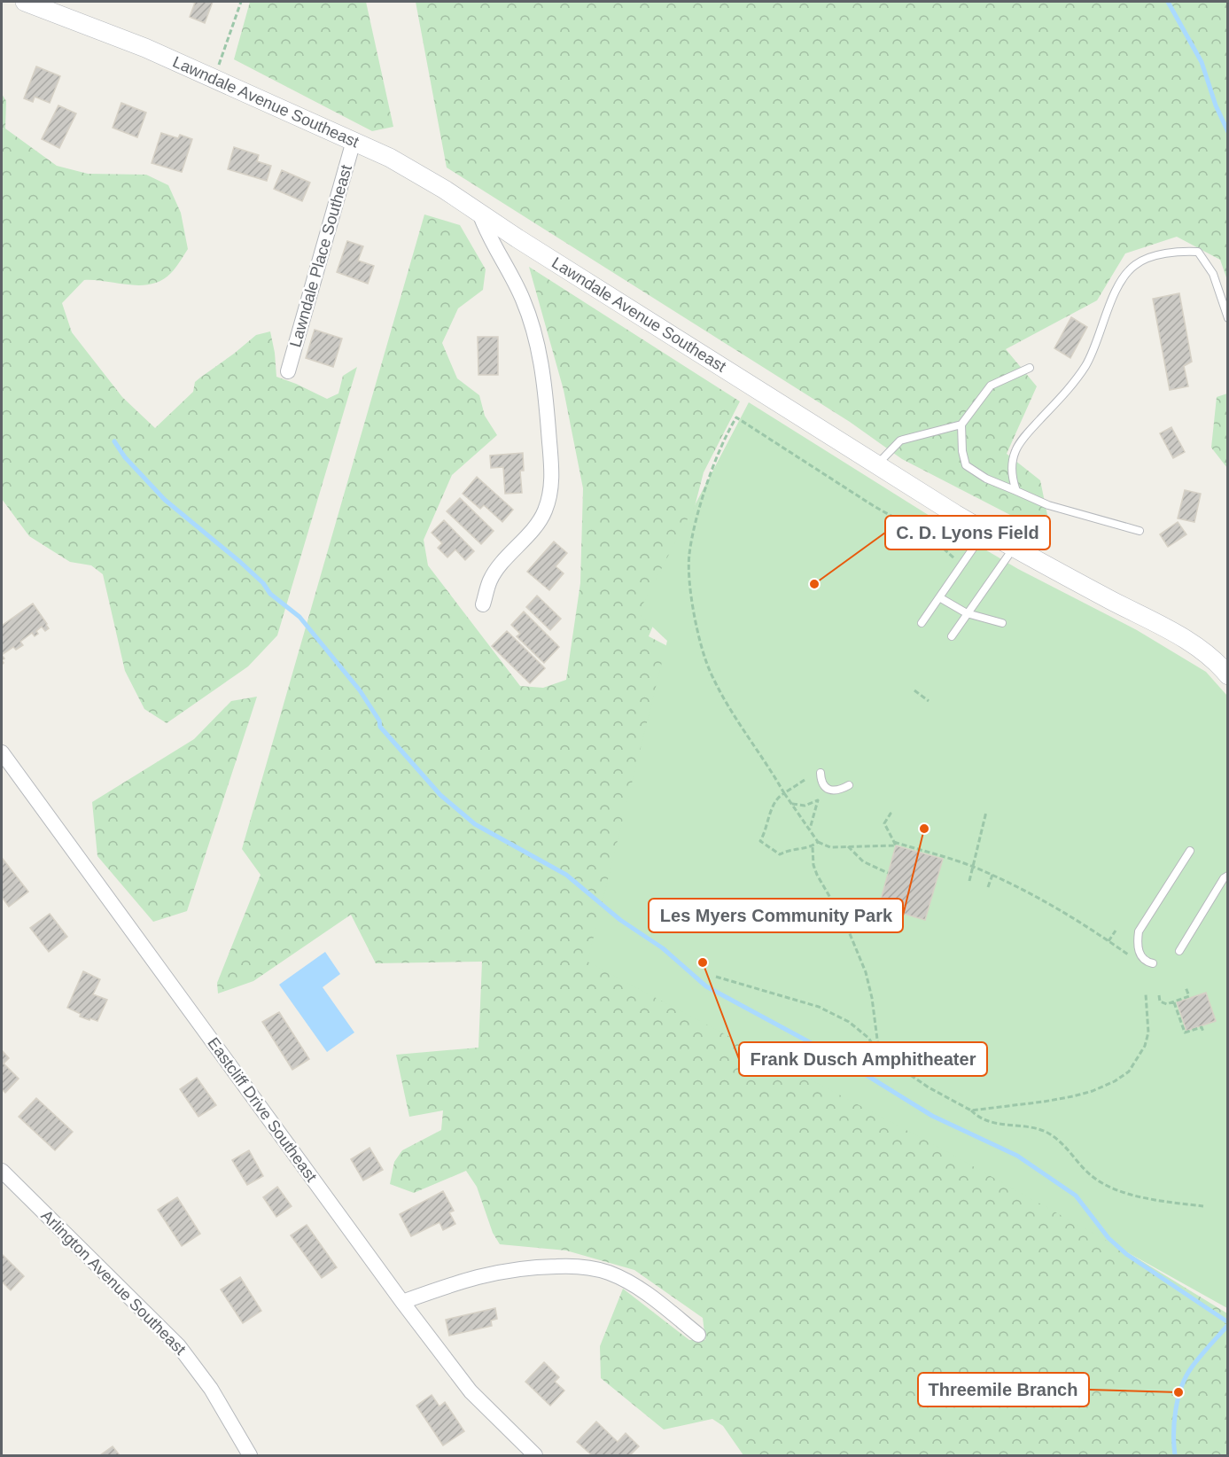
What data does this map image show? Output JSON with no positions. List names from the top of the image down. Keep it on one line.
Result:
{"streets":{"street":["Lawndale Avenue Southeast","Lawndale Place Southeast","Eastcliff Drive Southeast","Arlington Avenue Southeast"]},"crossings":[["Lawndale Avenue Southeast","Lawndale Place Southeast"]],"places":["C. D. Lyons Field","Les Myers Community Park","Frank Dusch Amphitheater","Threemile Branch"]}
